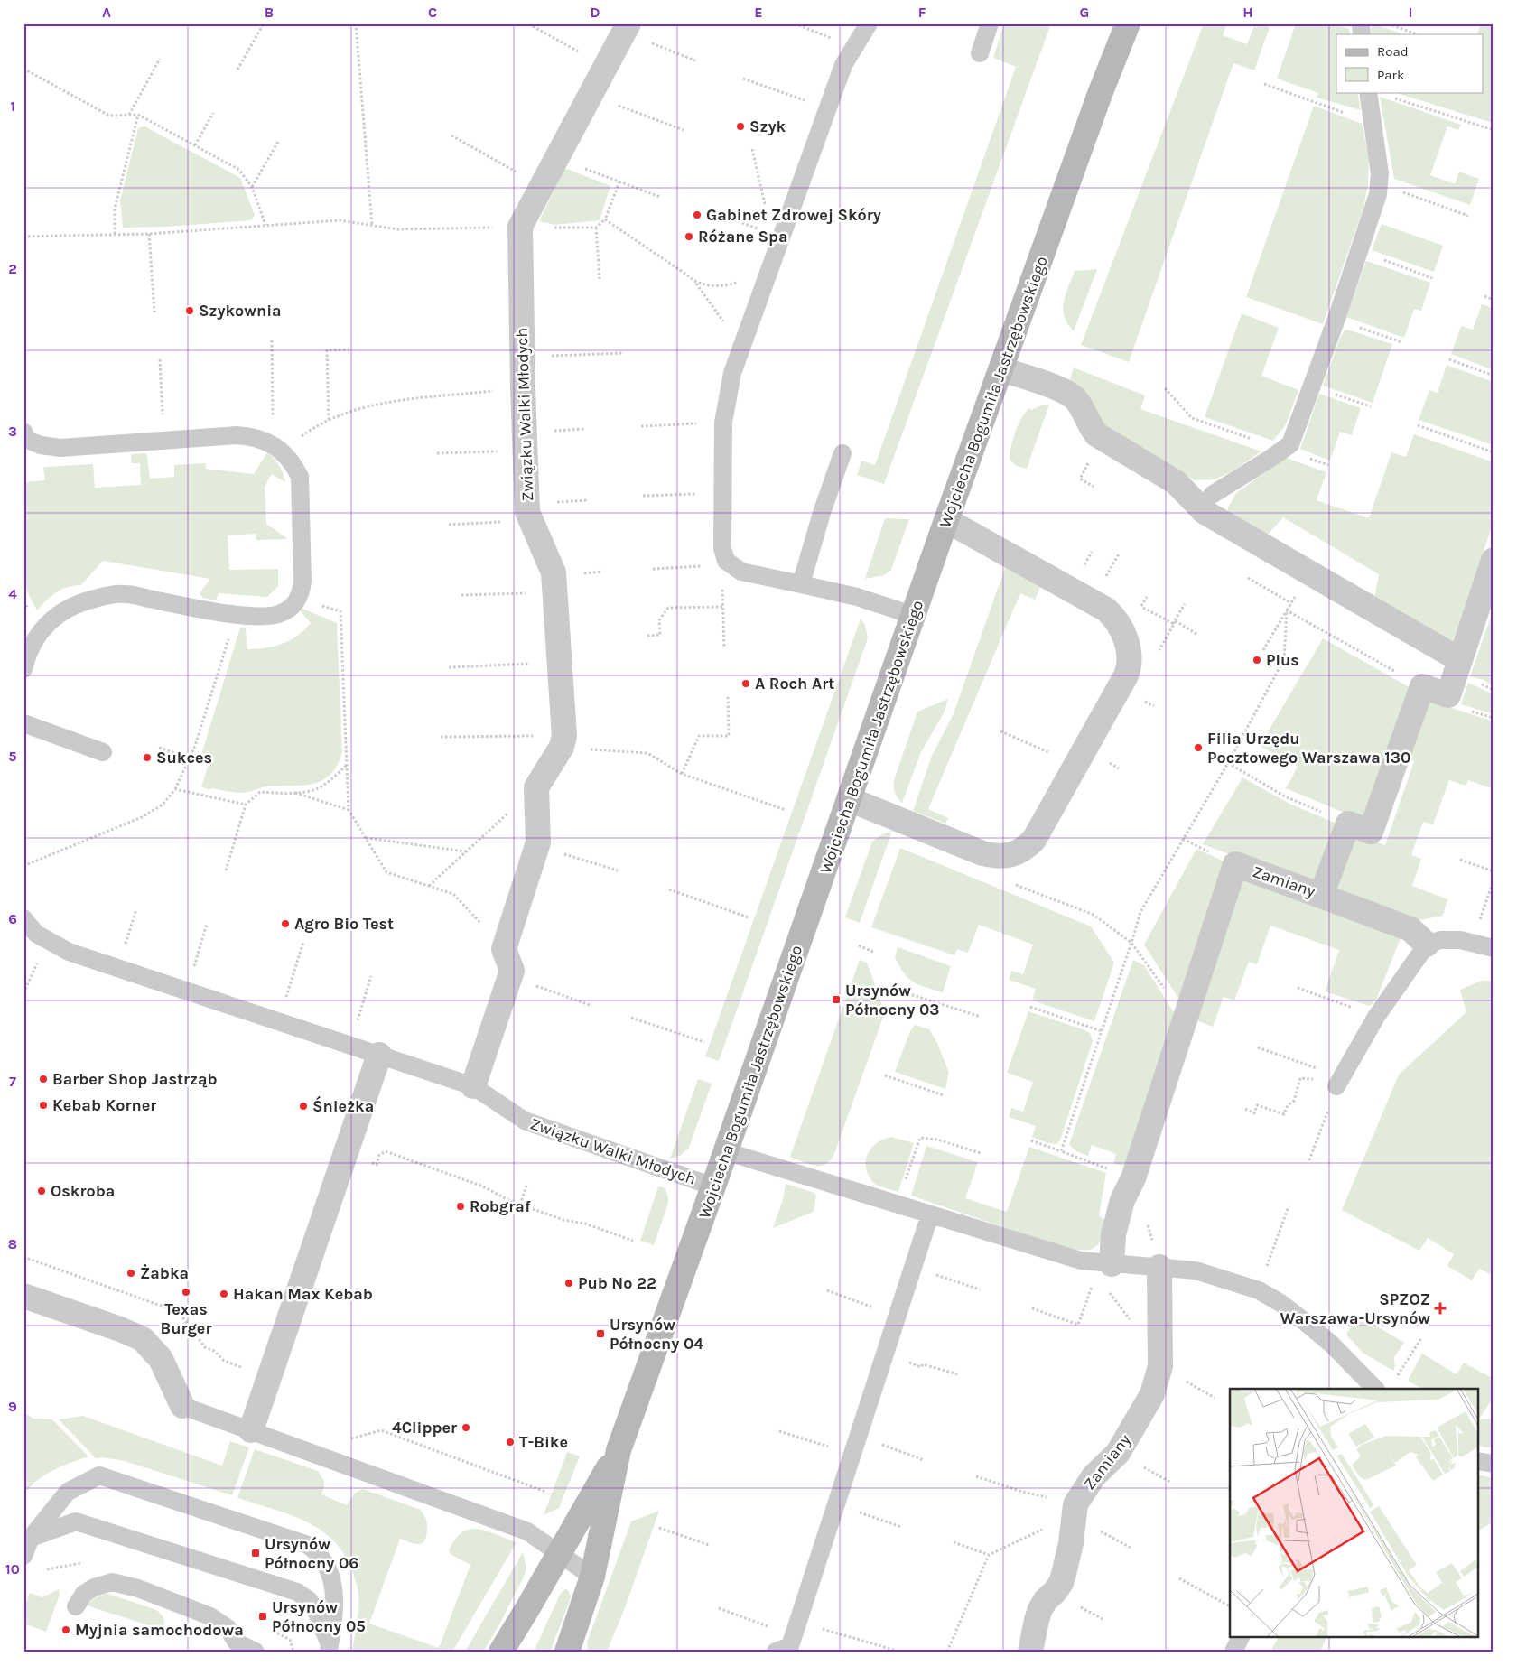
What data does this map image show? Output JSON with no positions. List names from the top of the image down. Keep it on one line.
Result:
{"streets":{"street":["Wojciecha Bogumiła Jastrzębowskiego","Związku Walki Młodych","Zamiany"]},"crossings":[["Wojciecha Bogumiła Jastrzębowskiego","Związku Walki Młodych"]],"places":{"other":["Szyk","Gabinet Zdrowej Skóry","Różane Spa","Szykownia","Plus","A Roch Art","Filia Urzędu Pocztowego Warszawa 130","Sukces","Agro Bio Test","Barber Shop Jastrząb","Kebab Korner","Śnieżka","Oskroba","Robgraf","Żabka","Pub No 22","Texas Burger","Hakan Max Kebab","4Clipper","T-Bike","Myjnia samochodowa"],"transit":["Ursynów Północny 03","Ursynów Północny 04","Ursynów Północny 06","Ursynów Północny 05"],"health":["SPZOZ Warszawa-Ursynów"]},"legend":["Road","Park"],"grid":{"columns":["A","B","C","D","E","F","G","H","I"],"rows":["1","2","3","4","5","6","7","8","9","10"]}}
